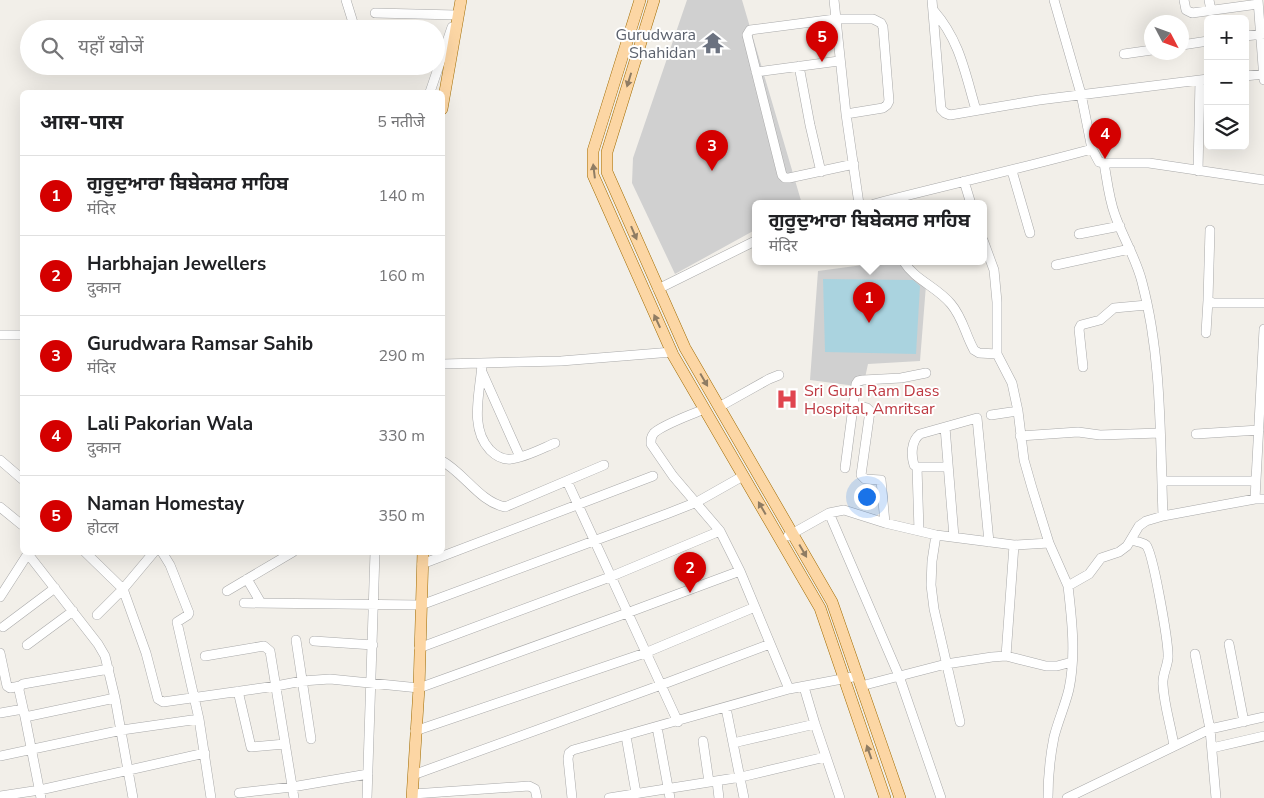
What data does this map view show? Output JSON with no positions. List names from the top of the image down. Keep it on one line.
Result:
{"places":{"temple":["Gurudwara Shahidan"],"hospital":["Sri Guru Ram Dass Hospital, Amritsar"]},"north":"bottom right","page":{"map_buttons":["+","−"],"search":"यहाँ खोजें","pins":["5","4","3","1","2"],"heading":["आस-पास","5 नतीजे"],"list":[{"mark":"1","name":"ਗੁਰੂਦੁਆਰਾ ਬਿਬੇਕਸਰ ਸਾਹਿਬ","note":"मंदिर","value":"140 m"},{"mark":"2","name":"Harbhajan Jewellers","note":"दुकान","value":"160 m"},{"mark":"3","name":"Gurudwara Ramsar Sahib","note":"मंदिर","value":"290 m"},{"mark":"4","name":"Lali Pakorian Wala","note":"दुकान","value":"330 m"},{"mark":"5","name":"Naman Homestay","note":"होटल","value":"350 m"}],"popup":["ਗੁਰੂਦੁਆਰਾ ਬਿਬੇਕਸਰ ਸਾਹਿਬ","मंदिर"]}}
